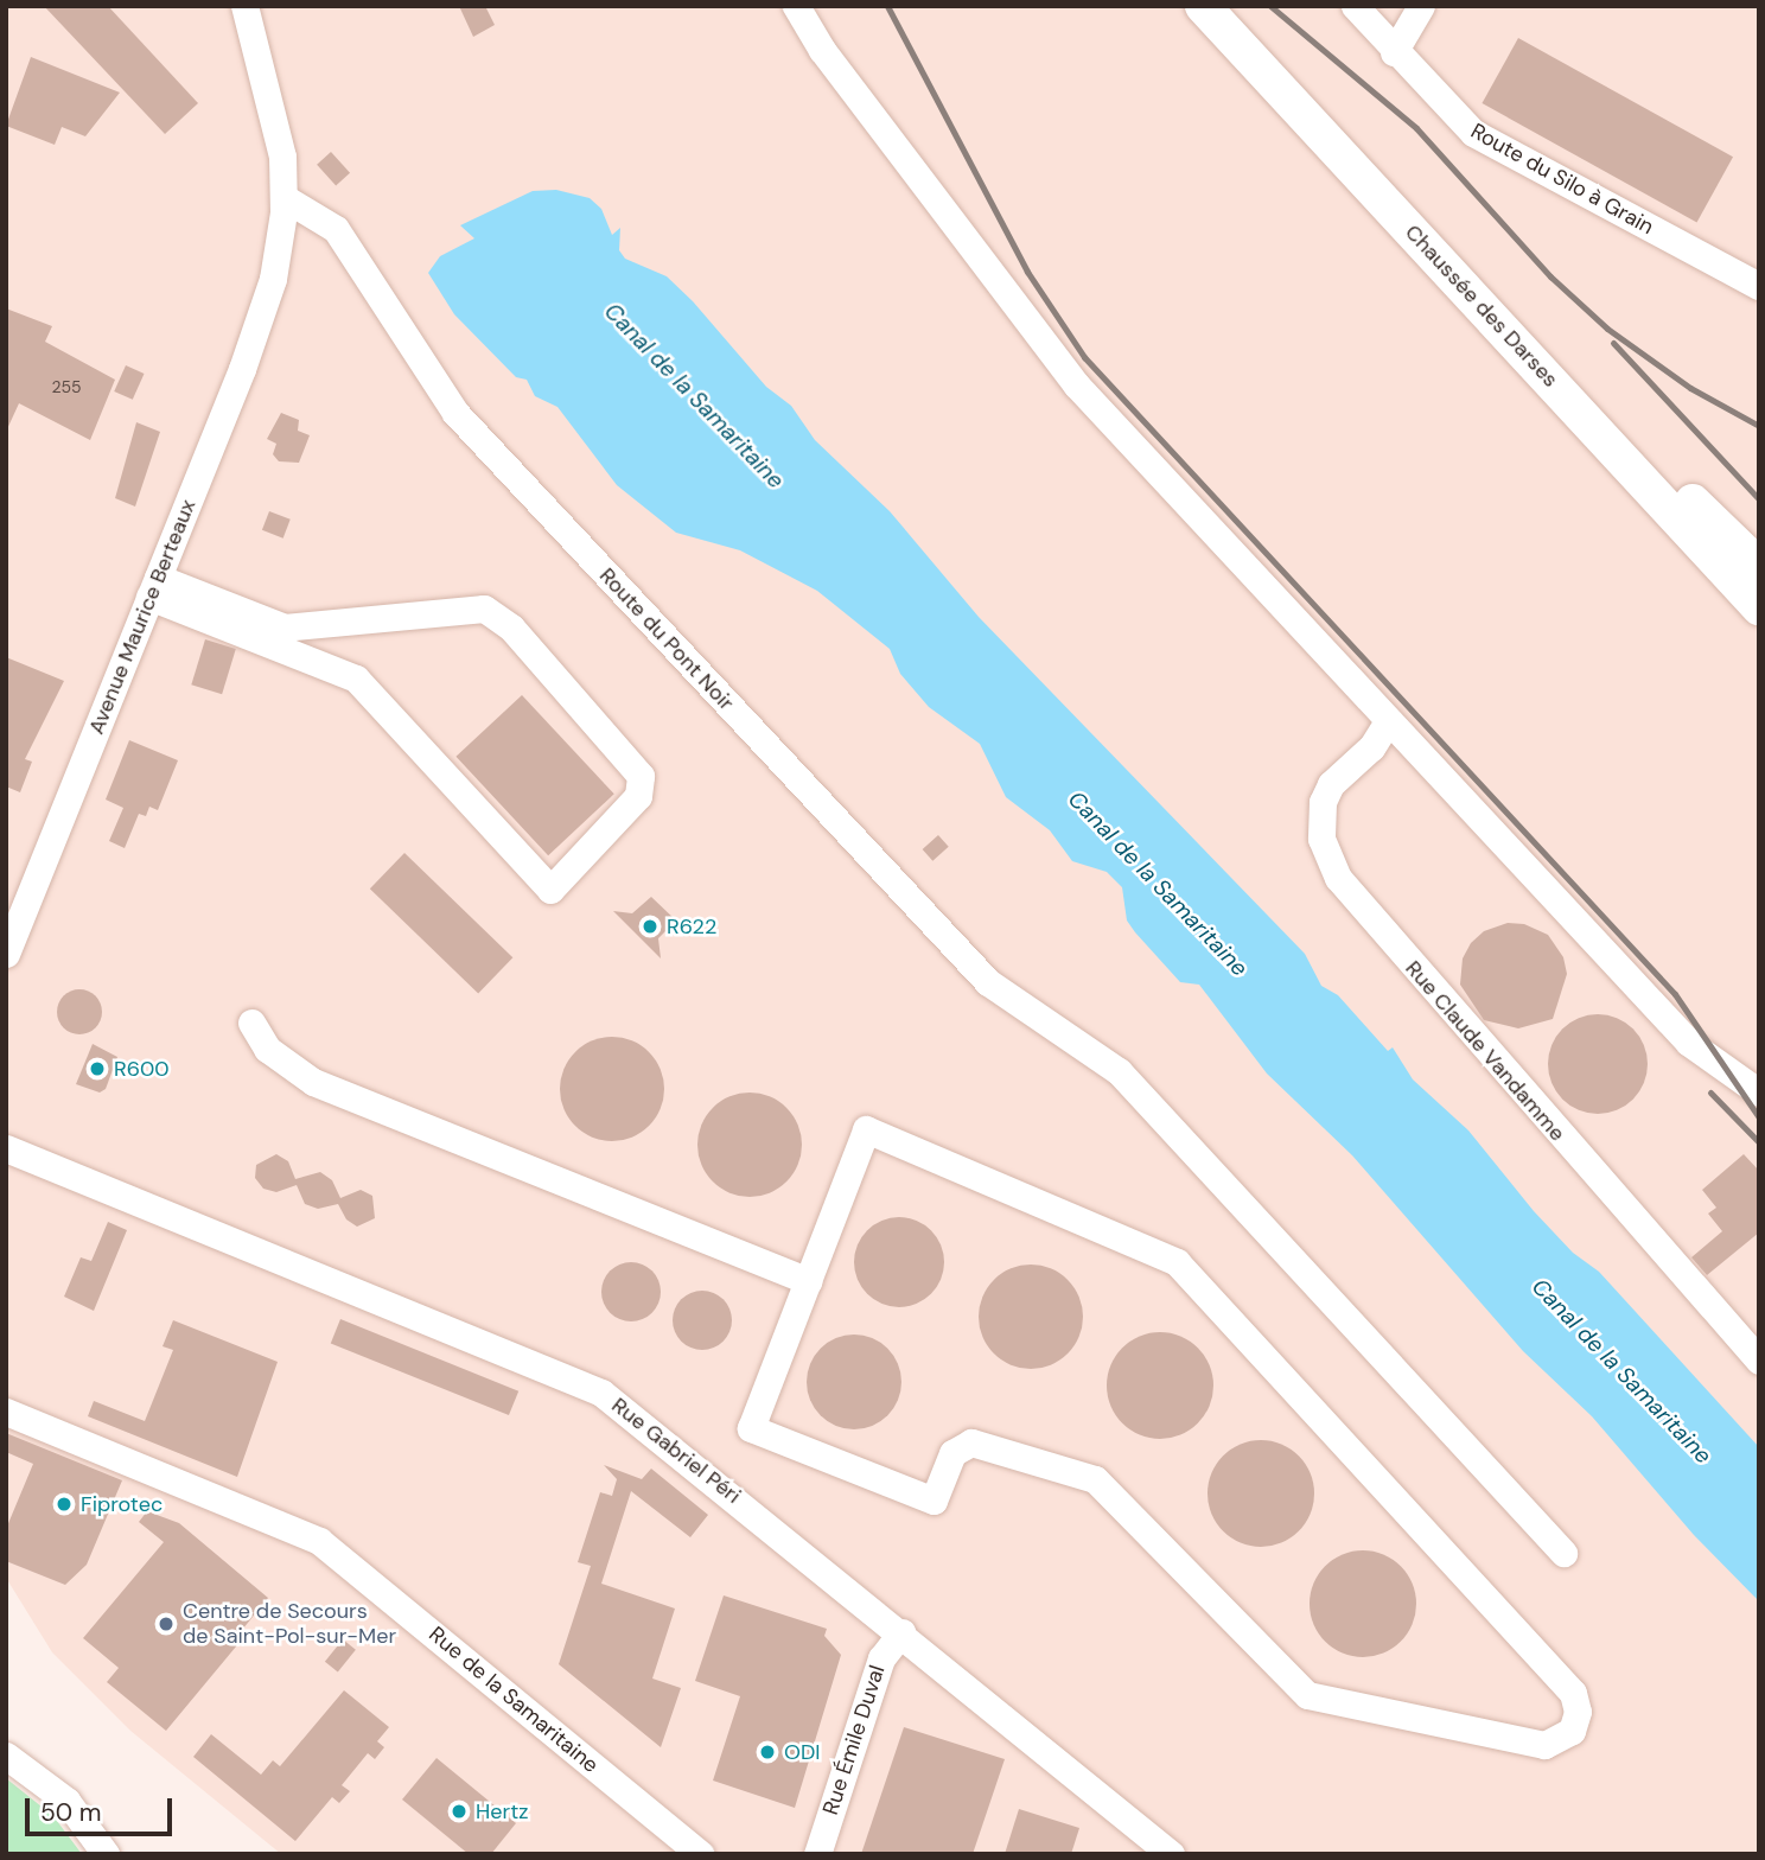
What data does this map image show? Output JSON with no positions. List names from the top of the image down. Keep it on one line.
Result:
{"streets":{"main road":["Chaussée des Darses"],"street":["Route du Silo à Grain","Avenue Maurice Berteaux","Route du Pont Noir","Rue Claude Vandamme","Rue Gabriel Péri","Rue de la Samaritaine","Rue Émile Duval"]},"crossings":[["Avenue Maurice Berteaux","Route du Pont Noir"],["Rue Gabriel Péri","Rue Émile Duval"]],"water":["Canal de la Samaritaine"],"places":["R622","R600","Fiprotec","Centre de Secours de Saint-Pol-sur-Mer","ODI","Hertz"],"house_numbers":["255"],"scale_bar":"50 m"}
